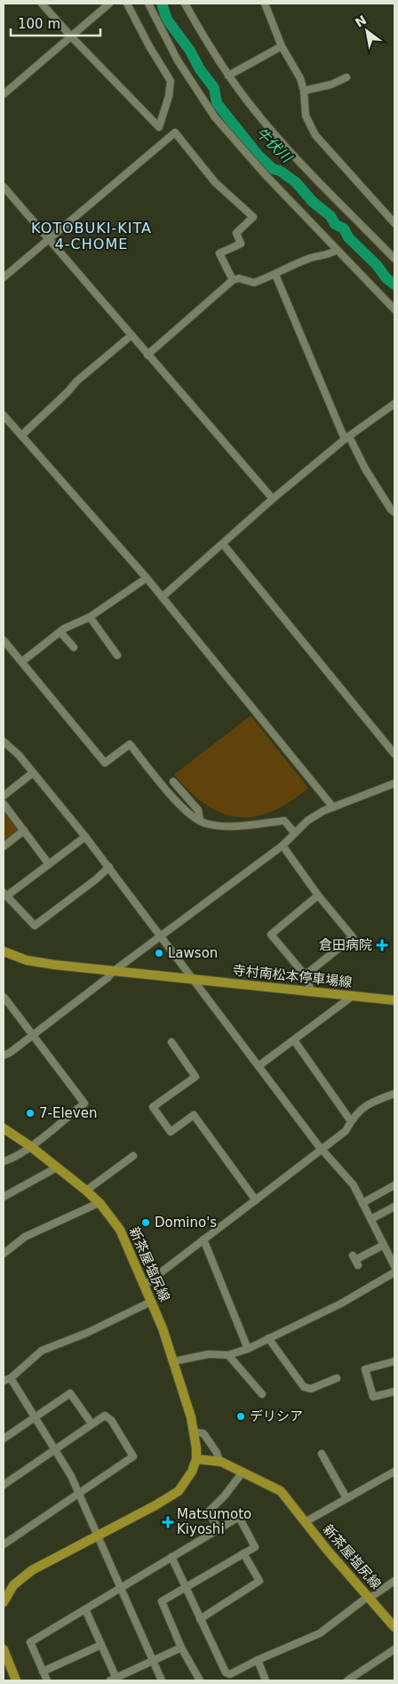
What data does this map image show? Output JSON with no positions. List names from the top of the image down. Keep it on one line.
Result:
{"streets":{"main road":["寺村南松本停車場線","新茶屋塩尻線"]},"districts":["KOTOBUKI-KITA 4-CHOME"],"water":["牛伏川"],"places":{"health":["倉田病院","Matsumoto Kiyoshi"],"other":["Lawson","7-Eleven","Domino's","デリシア"]},"scale_bar":"100 m","north":"top left"}
